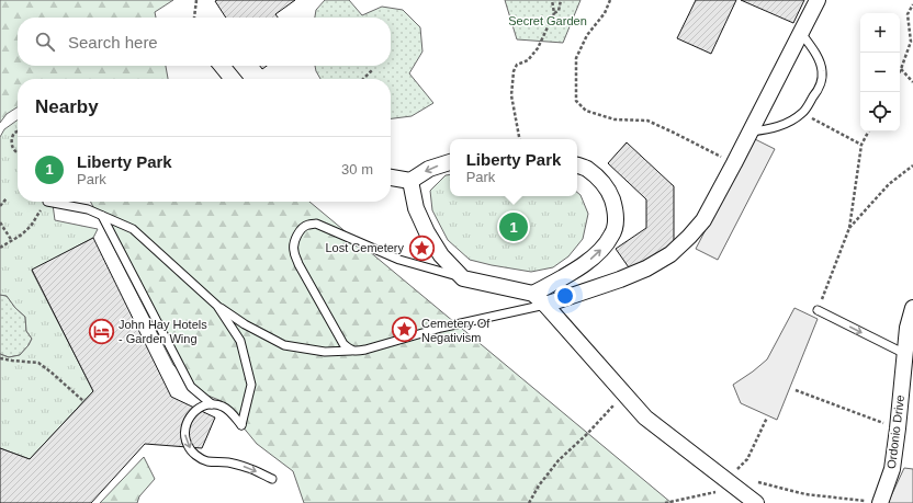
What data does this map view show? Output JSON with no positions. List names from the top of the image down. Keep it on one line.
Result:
{"streets":{"street":["Ordonio Drive"]},"parks":["Secret Garden"],"places":{"place":["Lost Cemetery","Cemetery Of Negativism"],"hotel":["John Hay Hotels - Garden Wing"]},"page":{"map_buttons":["+","−"],"search":"Search here","heading":"Nearby","list":[{"mark":"1","name":"Liberty Park","note":"Park","value":"30 m"}],"popup":["Liberty Park","Park"],"pins":"1"}}
